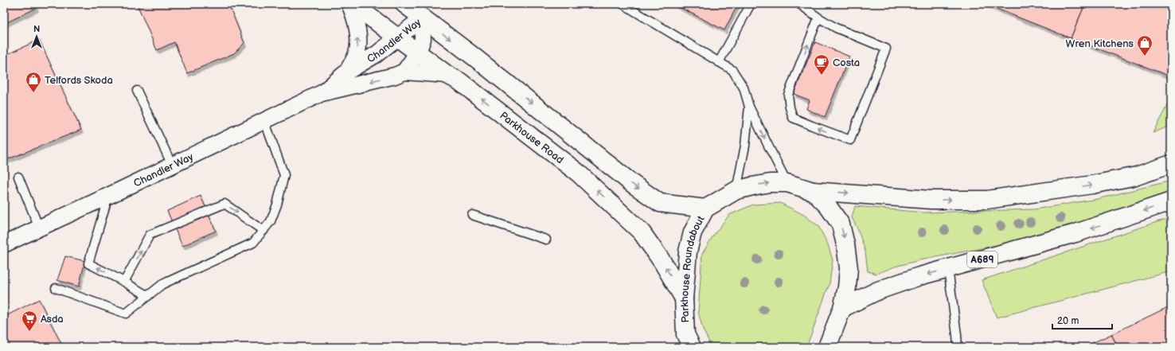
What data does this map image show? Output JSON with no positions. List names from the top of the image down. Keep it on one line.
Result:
{"streets":{"main road":["Parkhouse Road","A689","Parkhouse Roundabout"],"street":["Chandler Way"]},"crossings":[["Chandler Way","Parkhouse Road"],["Parkhouse Road","Parkhouse Roundabout"],["A689","Parkhouse Roundabout"]],"places":{"shop":["Wren Kitchens","Telfords Skoda"],"cafe":["Costa"],"supermarket":["Asda"]},"scale_bar":"20 m","north":"top"}
